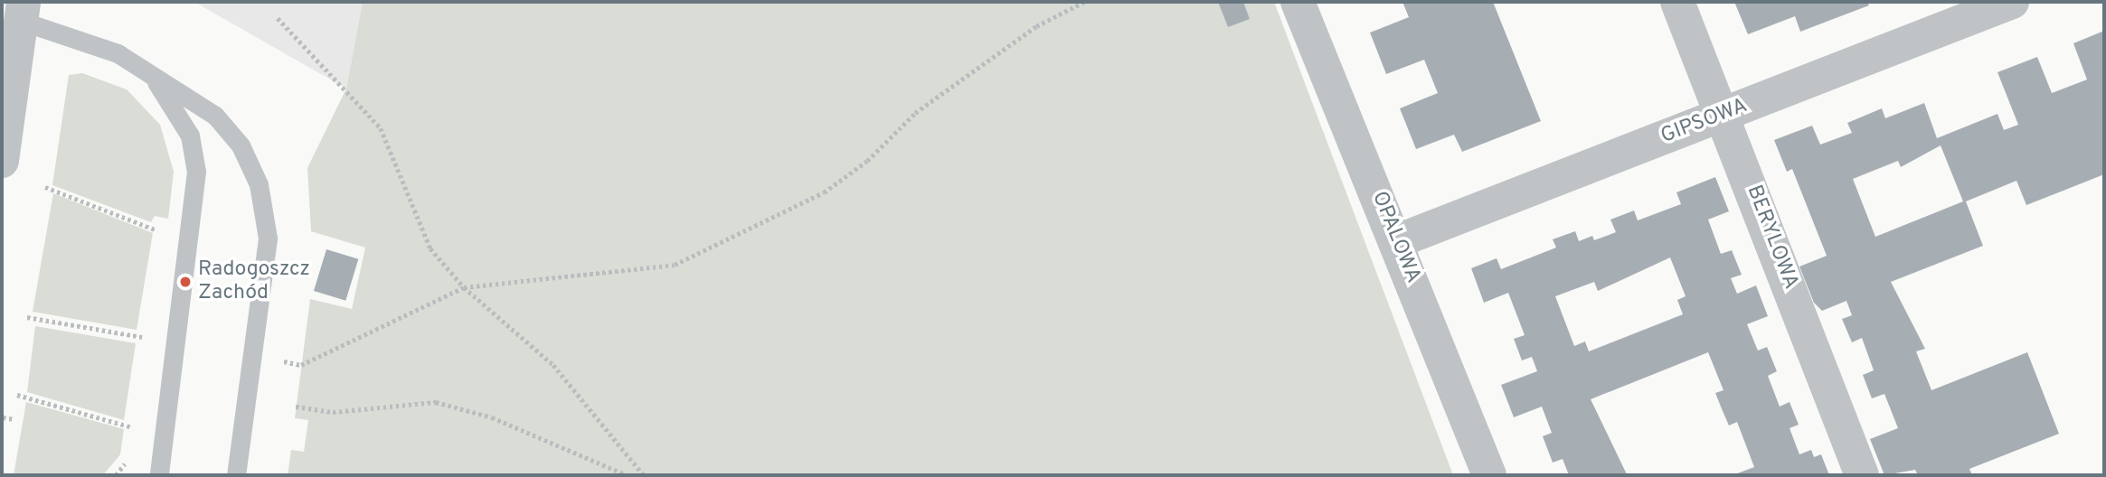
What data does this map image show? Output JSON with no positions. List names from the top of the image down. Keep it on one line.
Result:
{"streets":{"street":["GIPSOWA","OPALOWA","BERYLOWA"]},"crossings":[["GIPSOWA","OPALOWA"],["GIPSOWA","BERYLOWA"]],"places":["Radogoszcz Zachód"]}
